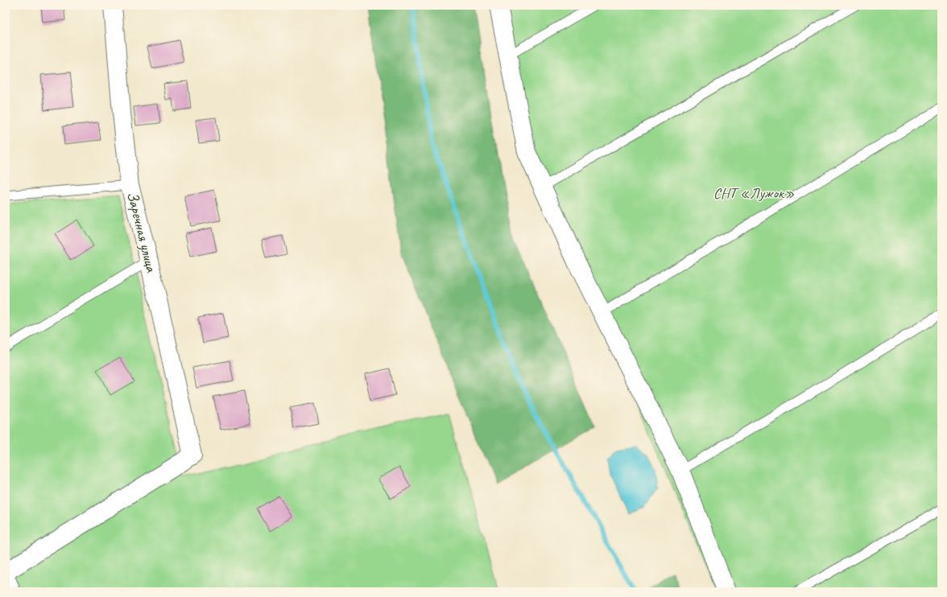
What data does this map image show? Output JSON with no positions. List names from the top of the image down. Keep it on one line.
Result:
{"streets":{"street":["Заречная улица"]},"parks":["СНТ «Лужок»"]}
